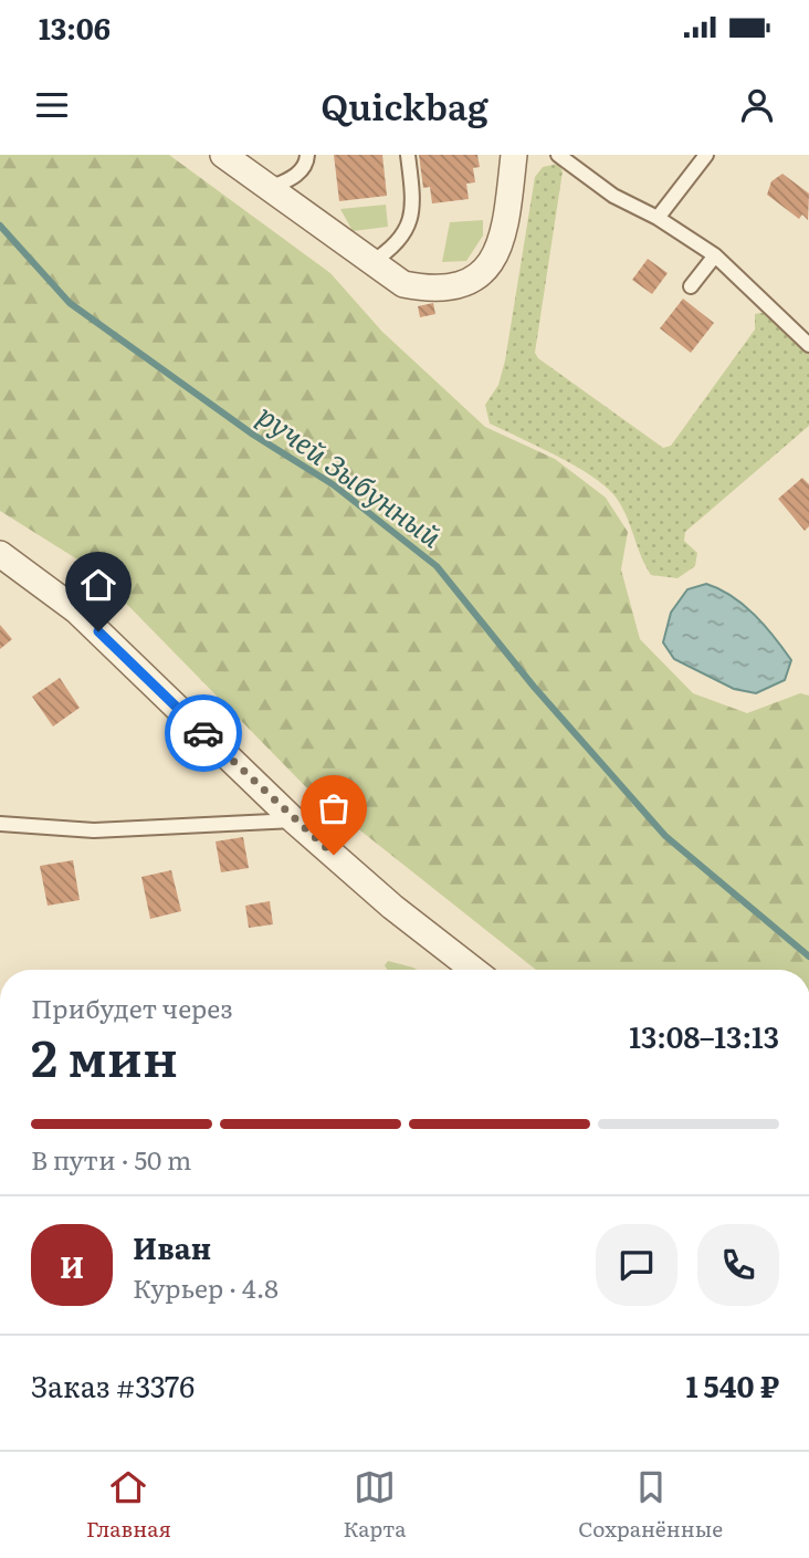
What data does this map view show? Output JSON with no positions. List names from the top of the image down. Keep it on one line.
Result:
{"water":["ручей Зыбунный"],"page":{"status":"13:06","header":"Quickbag","heading":["2 мин","Прибудет через","13:08–13:13"],"panel":["Иван","Курьер · 4.8","Заказ #3376","1 540 ₽"],"bar":"В пути · 50 m","round":"И","tabs":["Главная","Карта","Сохранённые"]}}
